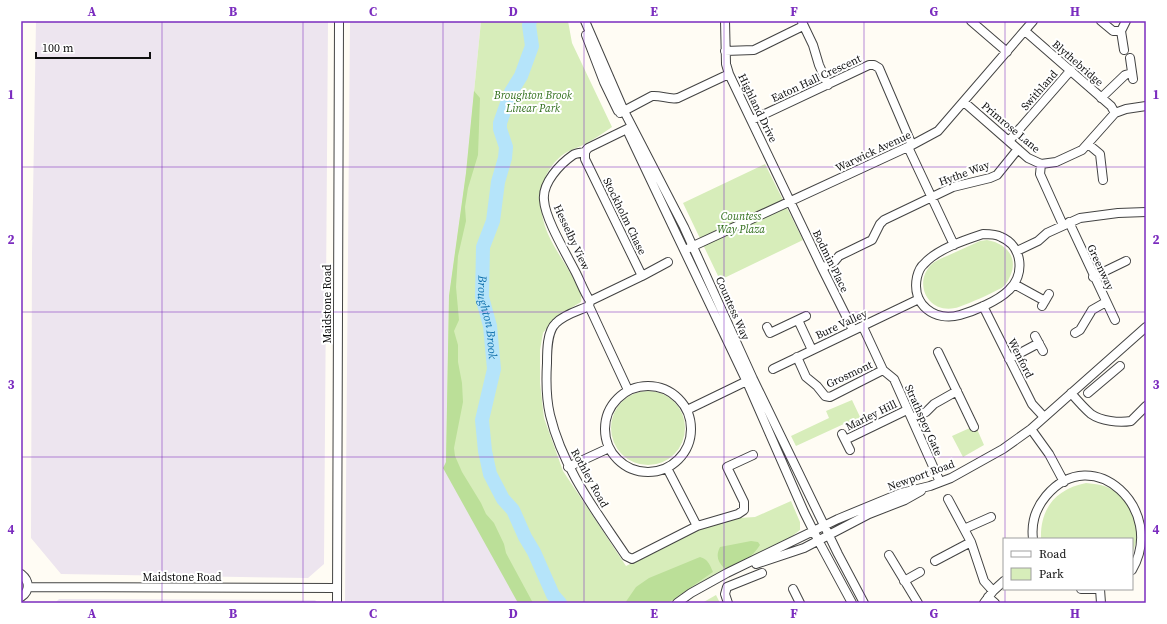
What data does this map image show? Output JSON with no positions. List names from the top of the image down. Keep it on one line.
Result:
{"streets":{"street":["Blythebridge","Eaton Hall Crescent","Swithland","Highland Drive","Primrose Lane","Warwick Avenue","Hythe Way","Stockholm Chase","Hesselby View","Bodmin Place","Greenway","Maidstone Road","Countess Way","Bure Valley","Wenford","Grosmont","Marley Hill","Strathspey Gate","Newport Road","Rothley Road"]},"crossings":[["Blythebridge","Swithland"],["Blythebridge","Primrose Lane"],["Blythebridge","Warwick Avenue"],["Eaton Hall Crescent","Highland Drive"],["Eaton Hall Crescent","Warwick Avenue"],["Swithland","Primrose Lane"],["Highland Drive","Warwick Avenue"],["Highland Drive","Bodmin Place"],["Primrose Lane","Warwick Avenue"],["Primrose Lane","Hythe Way"],["Primrose Lane","Greenway"],["Warwick Avenue","Bodmin Place"],["Warwick Avenue","Countess Way"],["Hythe Way","Bodmin Place"],["Stockholm Chase","Hesselby View"],["Hesselby View","Rothley Road"],["Bodmin Place","Bure Valley"],["Countess Way","Newport Road"],["Bure Valley","Wenford"],["Bure Valley","Grosmont"],["Bure Valley","Strathspey Gate"],["Wenford","Newport Road"],["Grosmont","Strathspey Gate"],["Marley Hill","Strathspey Gate"],["Strathspey Gate","Newport Road"]],"water":["Broughton Brook"],"parks":["Broughton Brook Linear Park","Countess Way Plaza"],"legend":["Road","Park"],"scale_bar":"100 m","grid":{"columns":["A","B","C","D","E","F","G","H"],"rows":["1","2","3","4"]}}
